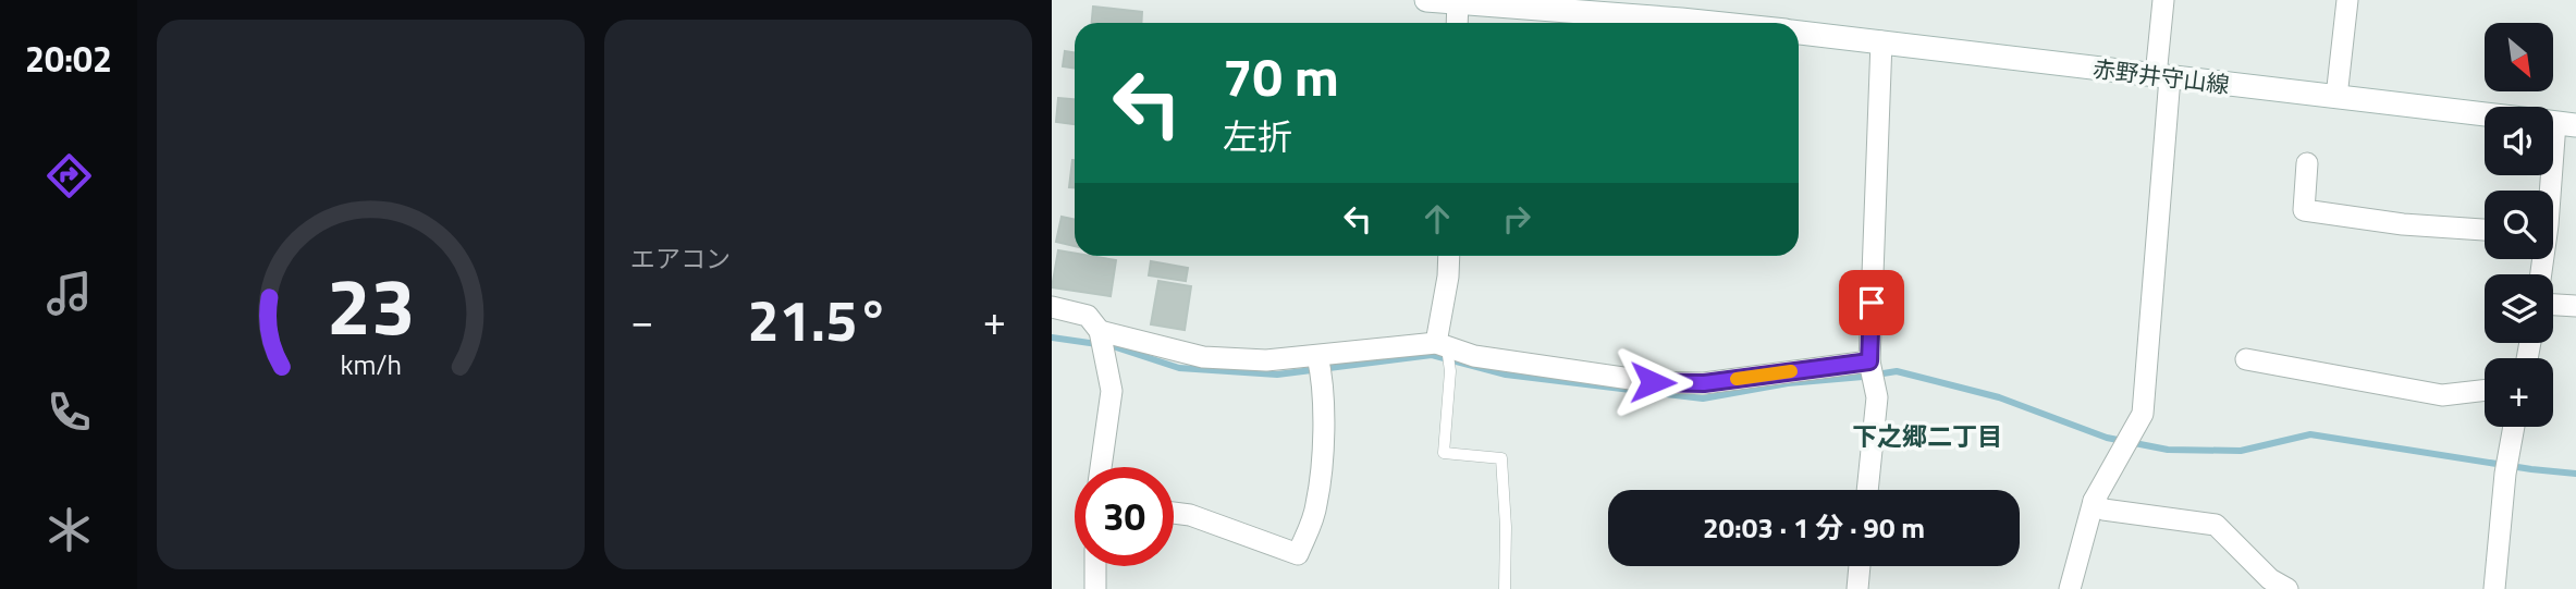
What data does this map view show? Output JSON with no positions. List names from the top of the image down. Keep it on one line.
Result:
{"streets":{"main road":["赤野井守山線"]},"districts":["下之郷二丁目"],"north":"bottom right","page":{"tabs":"20:02","tile":"エアコン","map_buttons":"+","turn":["70 m","左折"],"heat":["−","21.5°","+"],"limit":"30","trip":"20:03 · 1 分 · 90 m","gauge":["23","km/h"]}}
